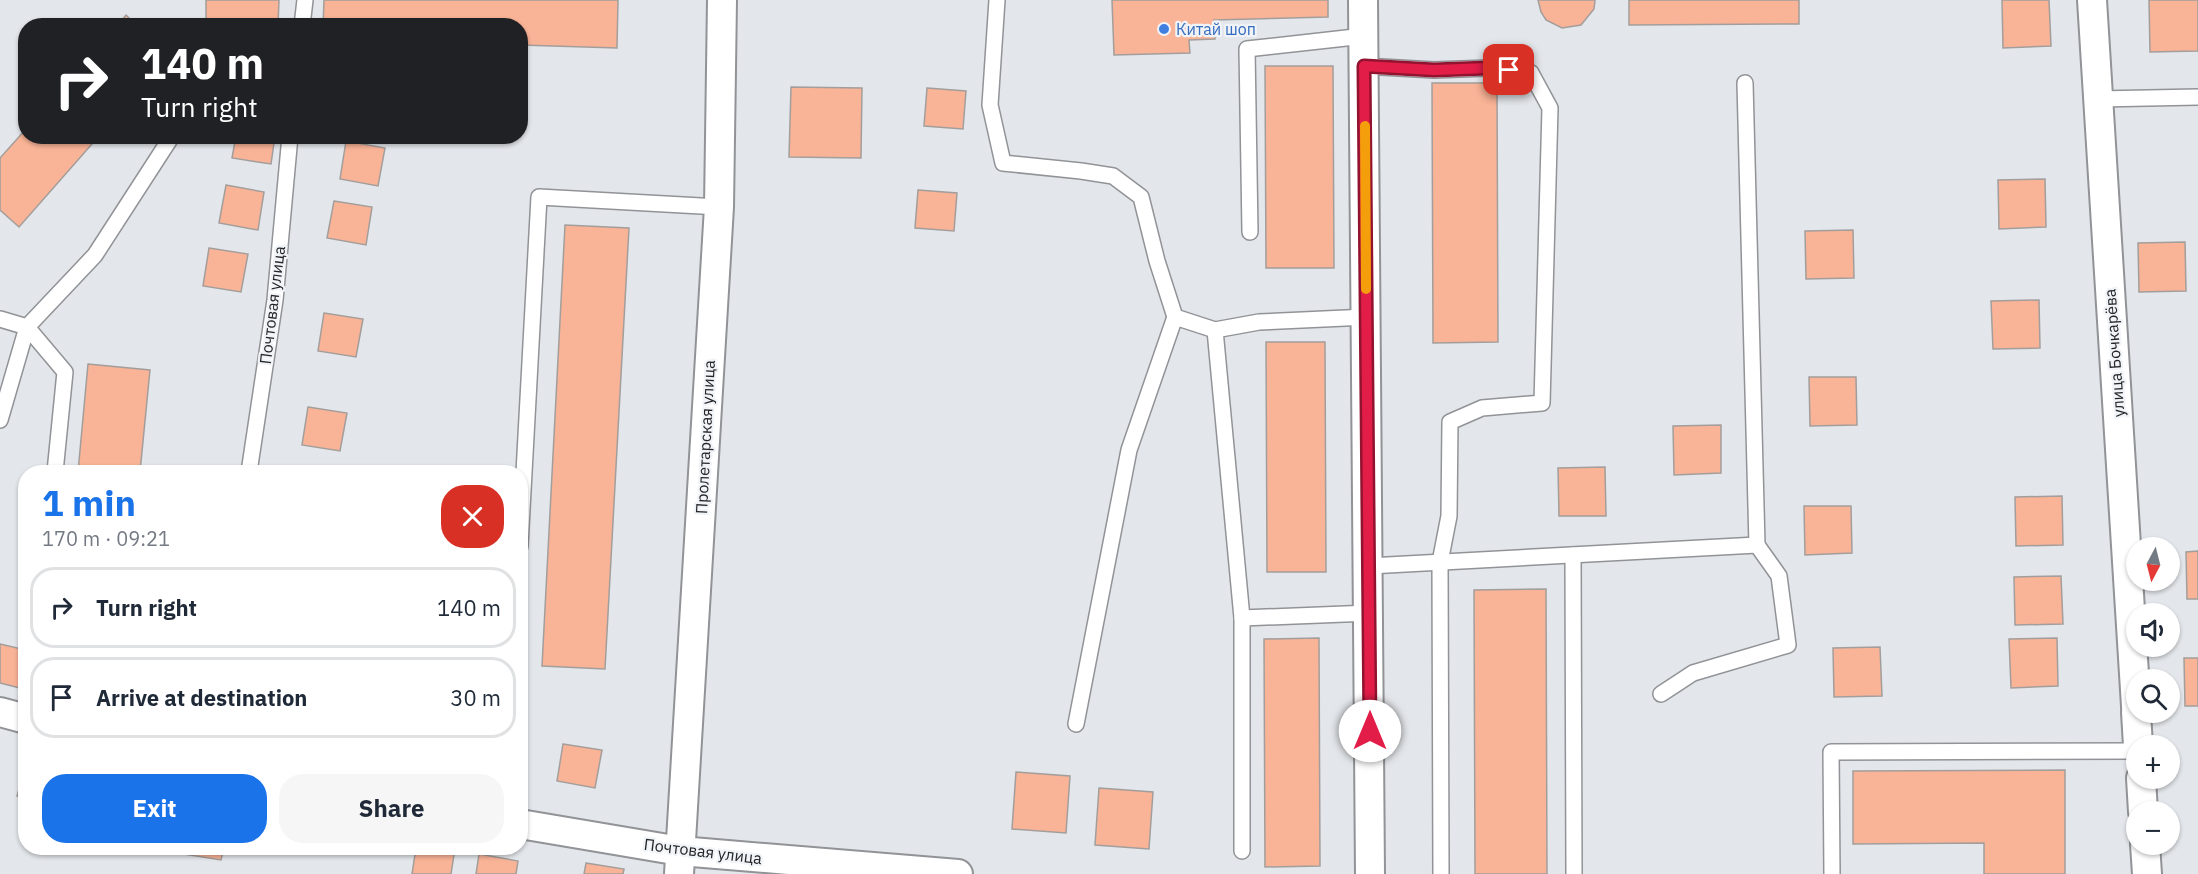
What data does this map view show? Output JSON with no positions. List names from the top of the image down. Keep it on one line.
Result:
{"streets":{"street":["Почтовая улица","улица Бочкарёва","Пролетарская улица"]},"crossings":[["Почтовая улица","Пролетарская улица"]],"places":["Китай шоп"],"north":"bottom","page":{"turn":["140 m","Turn right"],"heading":["1 min","170 m · 09:21"],"map_buttons":["+","−"],"list":[{"name":"Turn right","value":"140 m"},{"name":"Arrive at destination","value":"30 m"}],"buttons":["Exit","Share"]}}
